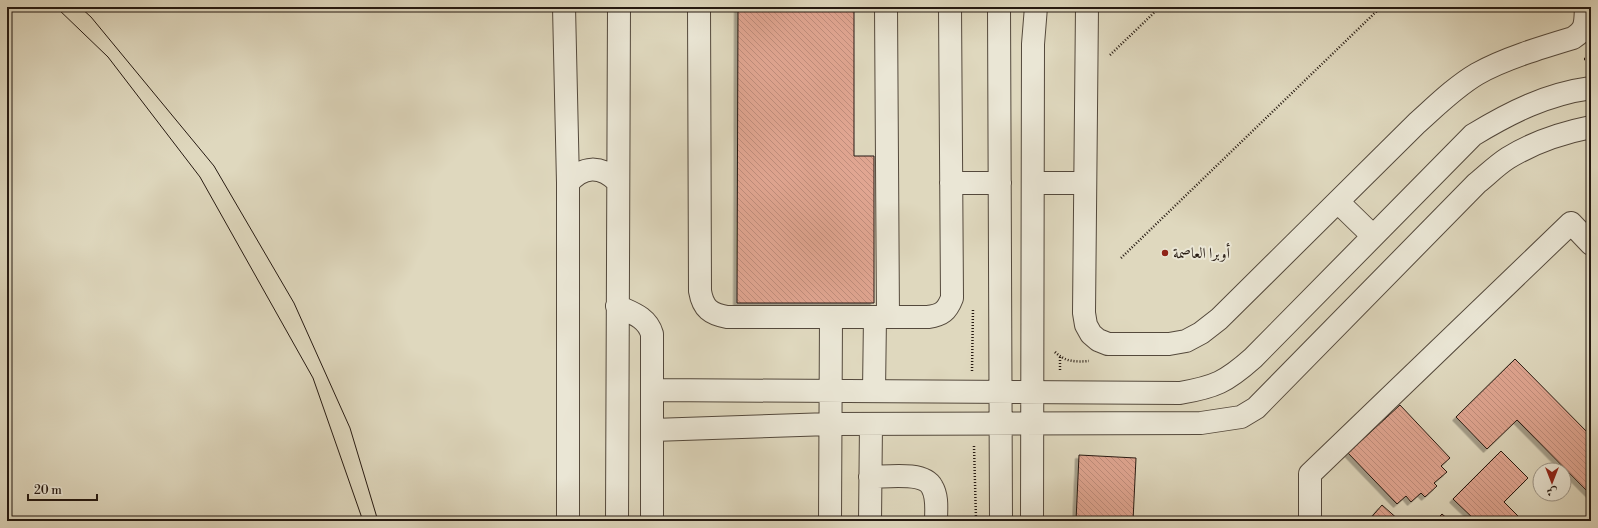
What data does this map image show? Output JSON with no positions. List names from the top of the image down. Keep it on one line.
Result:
{"places":["أوبرا العاصمة"],"scale_bar":"20 m","north":"bottom"}
